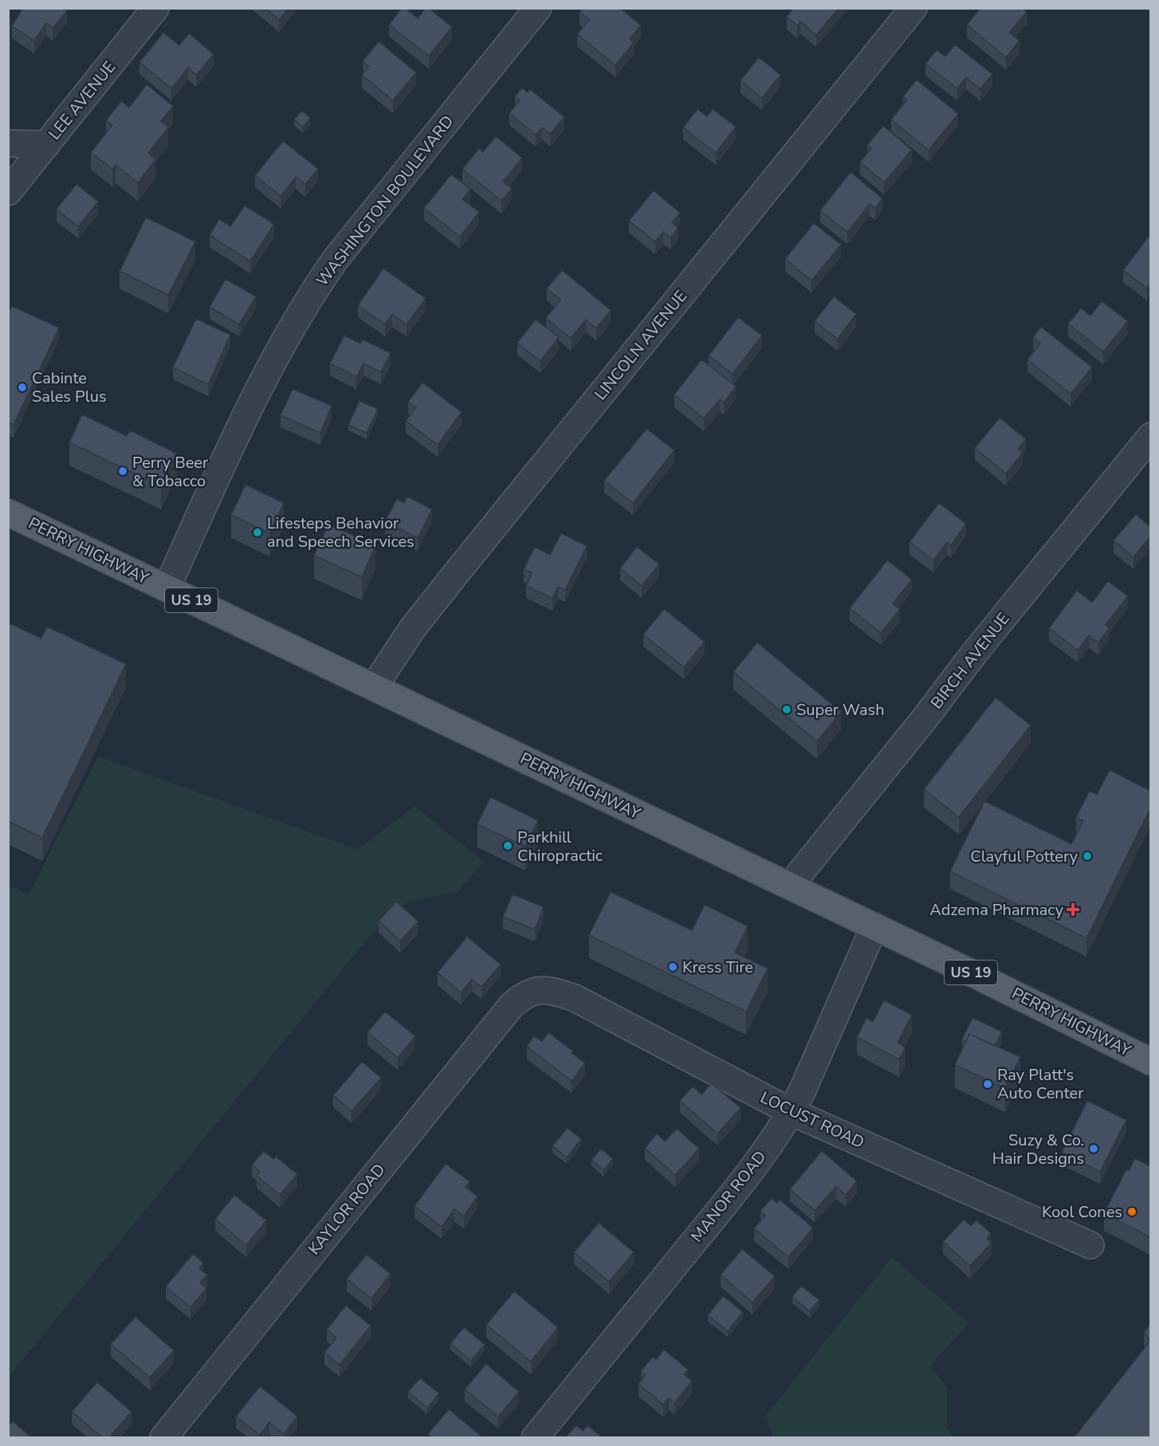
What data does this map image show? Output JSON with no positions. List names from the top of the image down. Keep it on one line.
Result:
{"streets":{"main road":["PERRY HIGHWAY","US 19"],"street":["LEE AVENUE","WASHINGTON BOULEVARD","LINCOLN AVENUE","BIRCH AVENUE","LOCUST ROAD","MANOR ROAD","KAYLOR ROAD"]},"crossings":[["WASHINGTON BOULEVARD","PERRY HIGHWAY"],["LINCOLN AVENUE","PERRY HIGHWAY"],["PERRY HIGHWAY","BIRCH AVENUE"],["PERRY HIGHWAY","MANOR ROAD"],["LOCUST ROAD","MANOR ROAD"],["LOCUST ROAD","KAYLOR ROAD"]],"places":{"other":["Cabinte Sales Plus","Perry Beer & Tobacco","Lifesteps Behavior and Speech Services","Super Wash","Parkhill Chiropractic","Clayful Pottery","Kress Tire","Ray Platt's Auto Center","Suzy & Co. Hair Designs","Kool Cones"],"health":["Adzema Pharmacy"]}}
